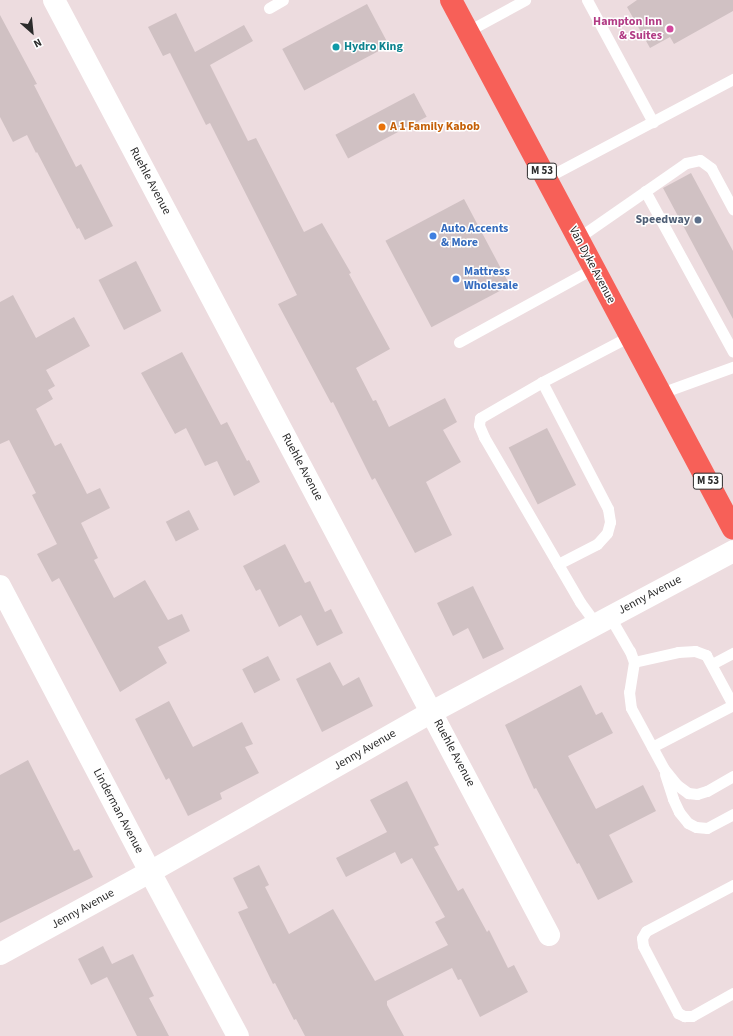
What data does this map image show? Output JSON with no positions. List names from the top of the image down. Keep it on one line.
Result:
{"streets":{"main road":["M 53","Van Dyke Avenue"],"street":["Ruehle Avenue","Jenny Avenue","Linderman Avenue"]},"crossings":[["Ruehle Avenue","Jenny Avenue"],["Jenny Avenue","Linderman Avenue"]],"places":["Hampton Inn & Suites","Hydro King","A 1 Family Kabob","Speedway","Auto Accents & More","Mattress Wholesale"],"north":"bottom right"}
